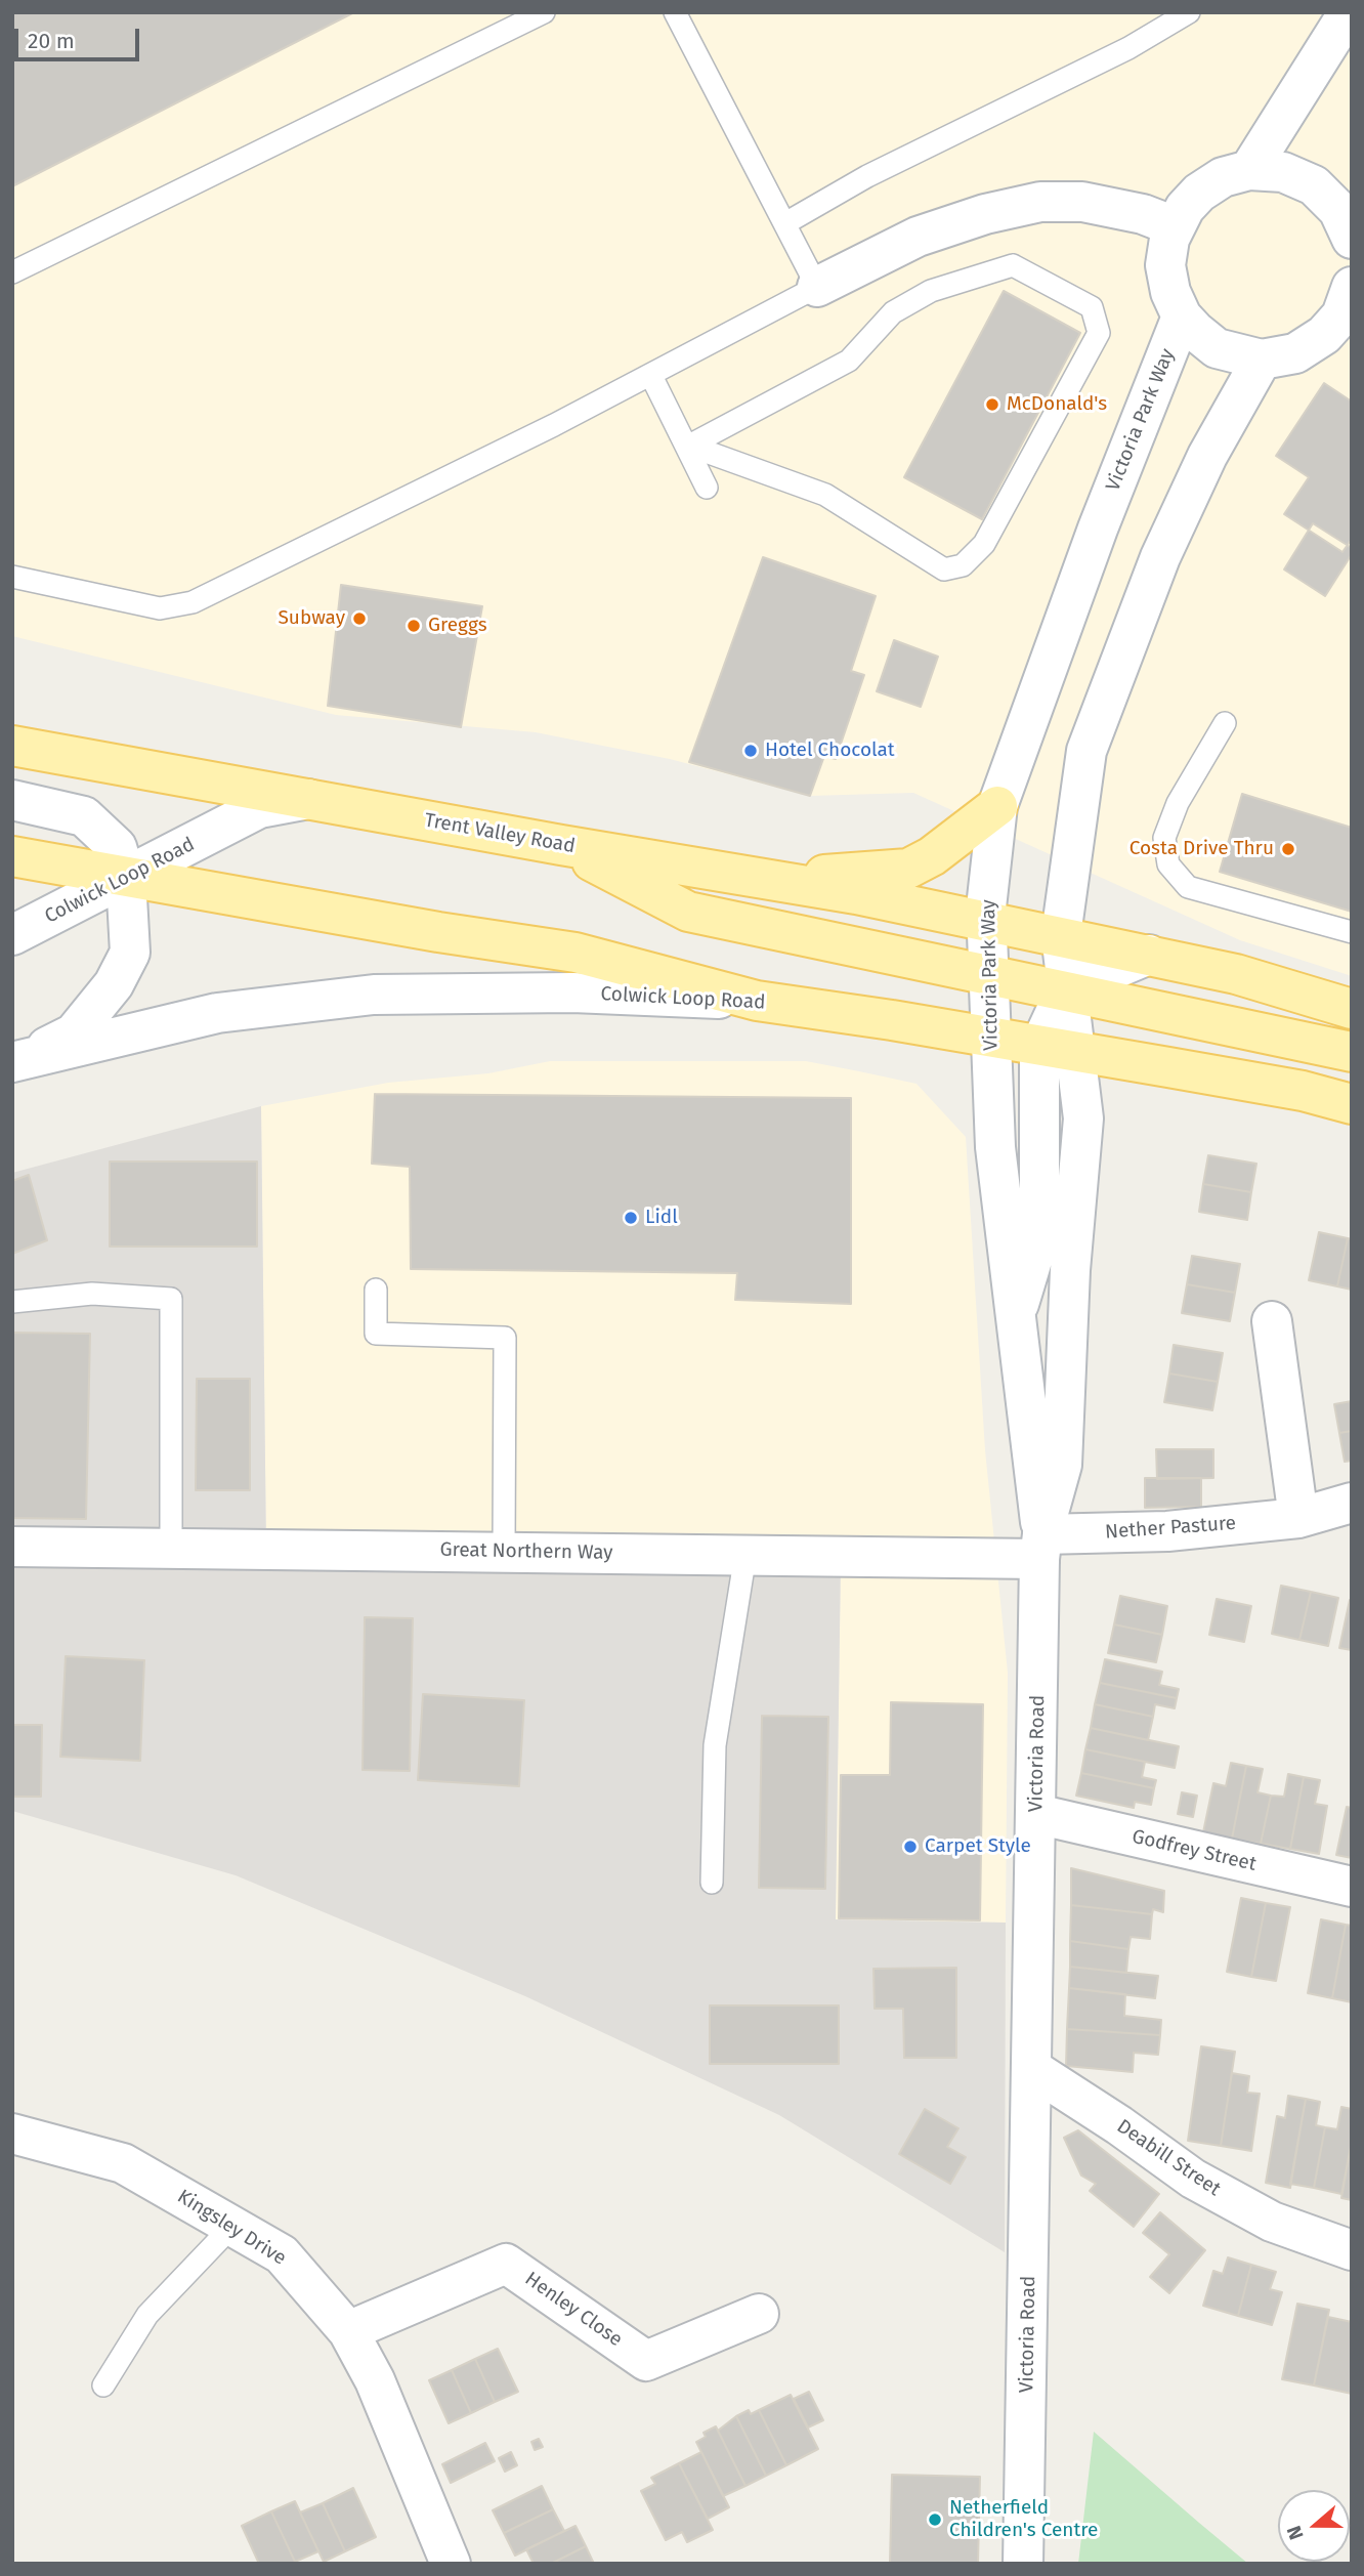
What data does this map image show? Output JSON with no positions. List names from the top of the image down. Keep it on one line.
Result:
{"streets":{"main road":["Trent Valley Road","Colwick Loop Road"],"street":["Victoria Park Way","Nether Pasture","Great Northern Way","Victoria Road","Godfrey Street","Deabill Street","Kingsley Drive","Henley Close"]},"crossings":[["Victoria Park Way","Trent Valley Road"],["Victoria Park Way","Colwick Loop Road"],["Victoria Park Way","Nether Pasture"],["Victoria Park Way","Great Northern Way"],["Victoria Park Way","Victoria Road"],["Trent Valley Road","Colwick Loop Road"],["Colwick Loop Road","Victoria Road"],["Nether Pasture","Great Northern Way"],["Nether Pasture","Victoria Road"],["Great Northern Way","Victoria Road"],["Victoria Road","Godfrey Street"],["Victoria Road","Deabill Street"],["Kingsley Drive","Henley Close"]],"places":["McDonald's","Subway","Greggs","Hotel Chocolat","Costa Drive Thru","Lidl","Carpet Style","Netherfield Children's Centre"],"scale_bar":"20 m","north":"left"}
